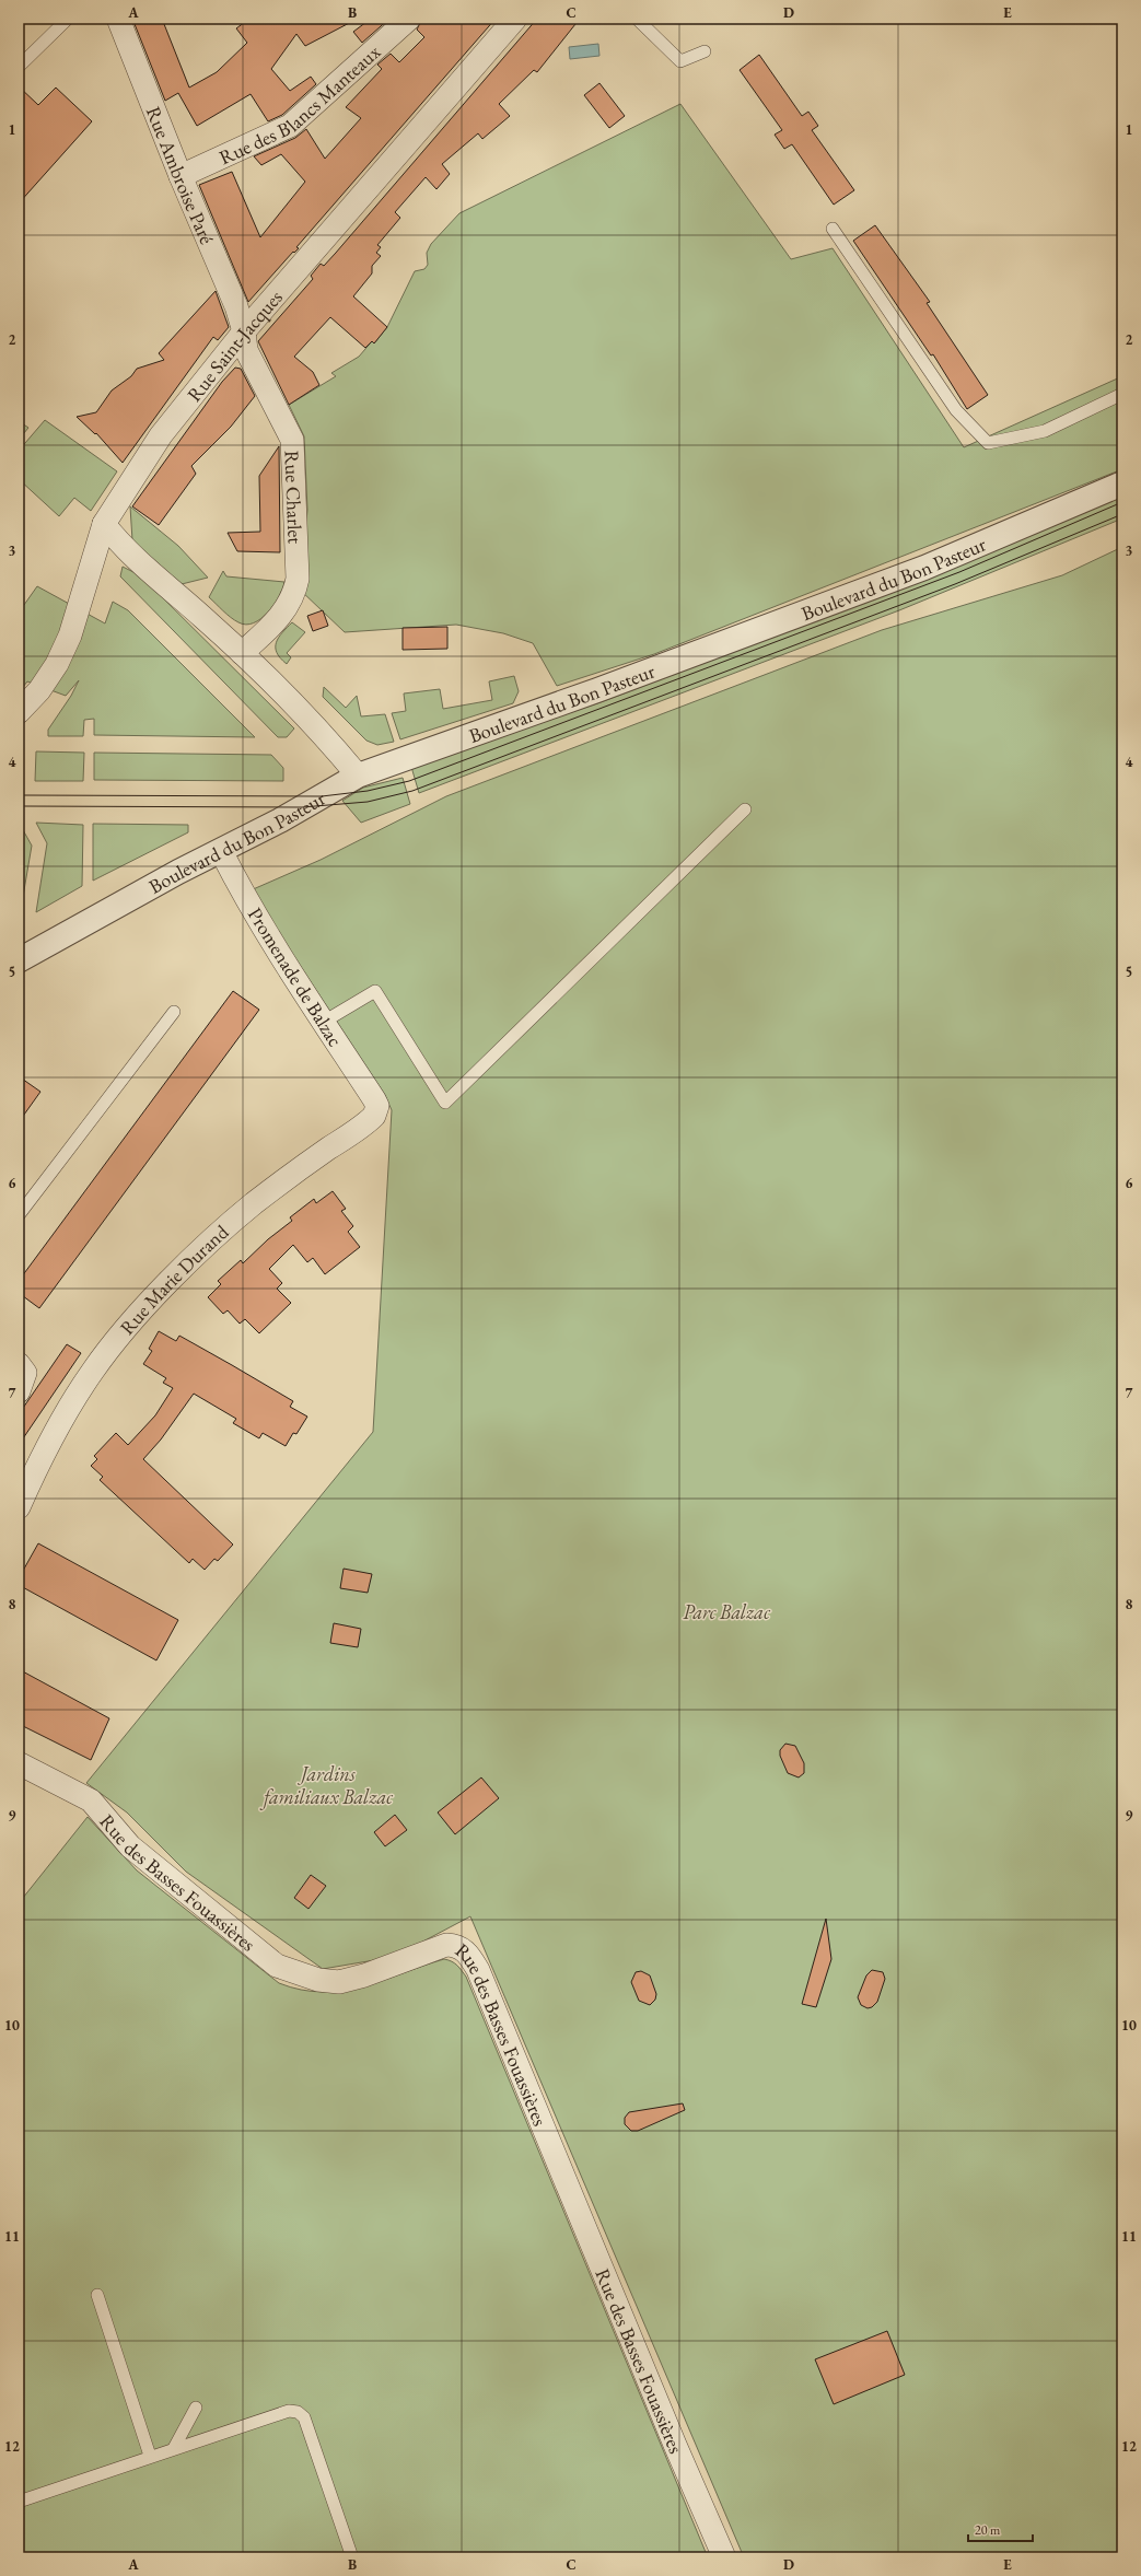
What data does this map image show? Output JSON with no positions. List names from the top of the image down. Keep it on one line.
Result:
{"streets":{"street":["Rue des Blancs Manteaux","Rue Ambroise Paré","Rue Saint-Jacques","Rue Charlet","Boulevard du Bon Pasteur","Promenade de Balzac","Rue Marie Durand","Rue des Basses Fouassières"]},"crossings":[["Rue des Blancs Manteaux","Rue Ambroise Paré"],["Rue Ambroise Paré","Rue Saint-Jacques"],["Rue Ambroise Paré","Rue Charlet"],["Rue Saint-Jacques","Rue Charlet"],["Boulevard du Bon Pasteur","Promenade de Balzac"],["Promenade de Balzac","Rue Marie Durand"]],"parks":["Parc Balzac","Jardins familiaux Balzac"],"scale_bar":"20 m","grid":{"columns":["A","B","C","D","E"],"rows":["1","2","3","4","5","6","7","8","9","10","11","12"]}}
